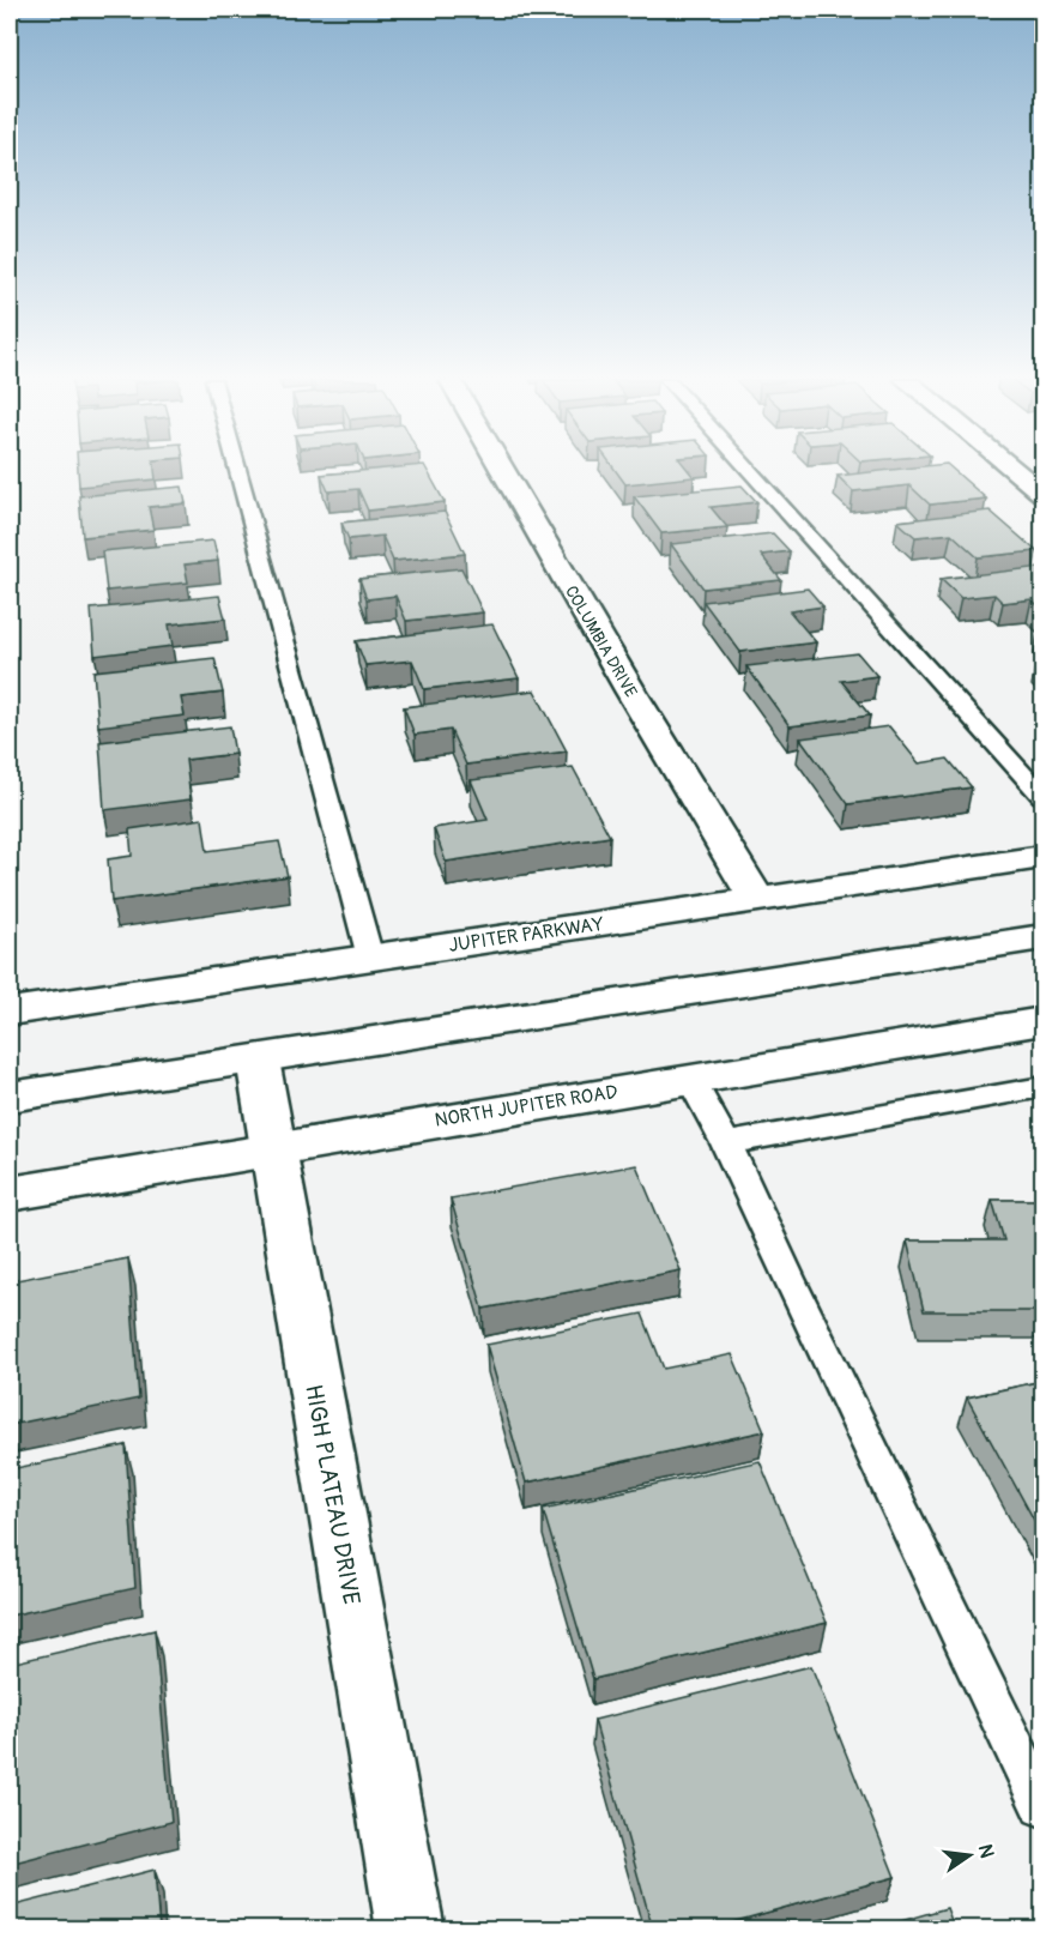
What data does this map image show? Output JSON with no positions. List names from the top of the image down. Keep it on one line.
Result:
{"streets":{"street":["COLUMBIA DRIVE","JUPITER PARKWAY","NORTH JUPITER ROAD","HIGH PLATEAU DRIVE"]},"crossings":[["COLUMBIA DRIVE","JUPITER PARKWAY"],["NORTH JUPITER ROAD","HIGH PLATEAU DRIVE"]],"north":"right"}
